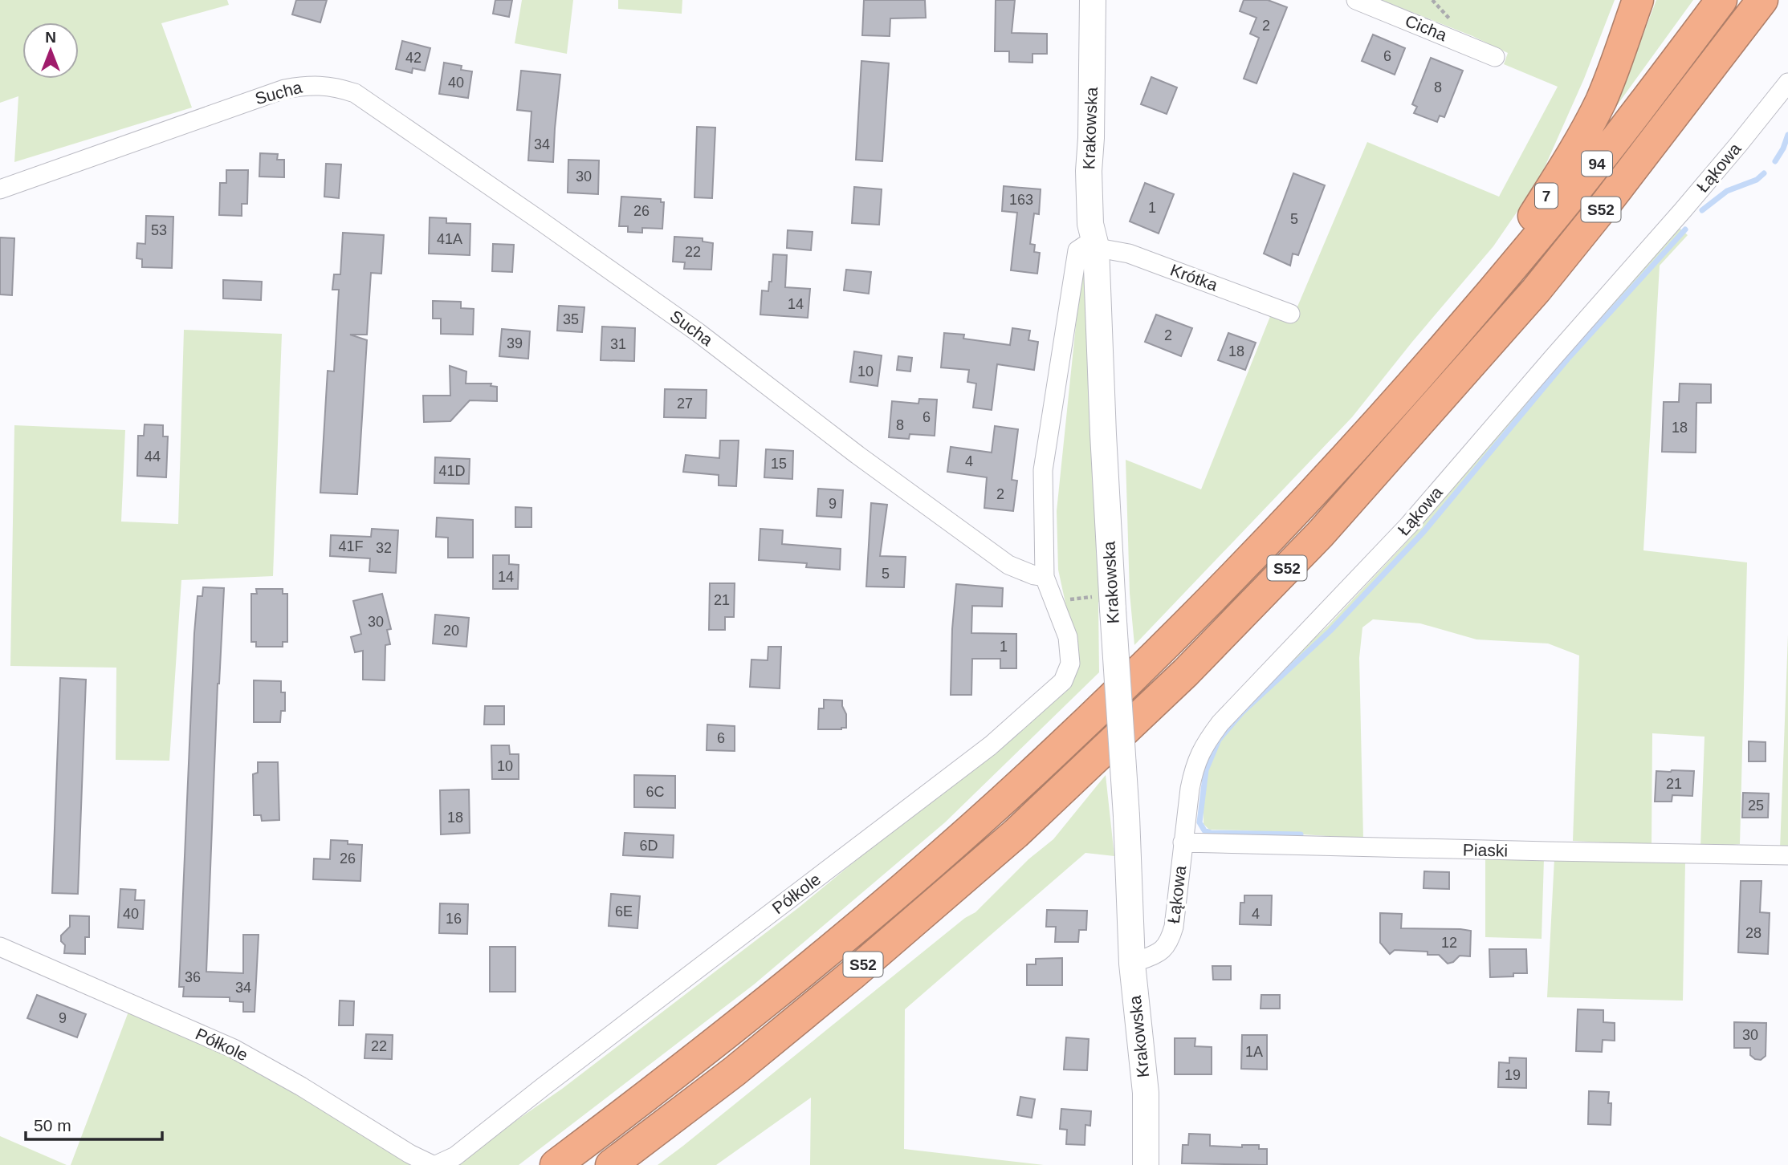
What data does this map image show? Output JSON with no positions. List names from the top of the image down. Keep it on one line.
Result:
{"streets":{"highway":["94","7","S52"],"street":["Cicha","Sucha","Krakowska","Łąkowa","Krótka","Piaski","Półkole"]},"crossings":[["Sucha","Półkole"],["Krakowska","Łąkowa"],["Krakowska","Krótka"],["94","7"],["94","S52"],["Łąkowa","Piaski"],["7","S52"]],"house_numbers":["2","6","42","40","8","34","30","163","1","26","5","53","41A","22","14","35","2","39","31","18","10","27","6","8","18","44","4","15","41D","2","9","41F","32","5","14","21","30","20","1","6","10","21","6C","25","18","6D","26","6E","40","4","16","28","12","36","34","9","30","22","1A","19"],"scale_bar":"50 m","north":"top"}
